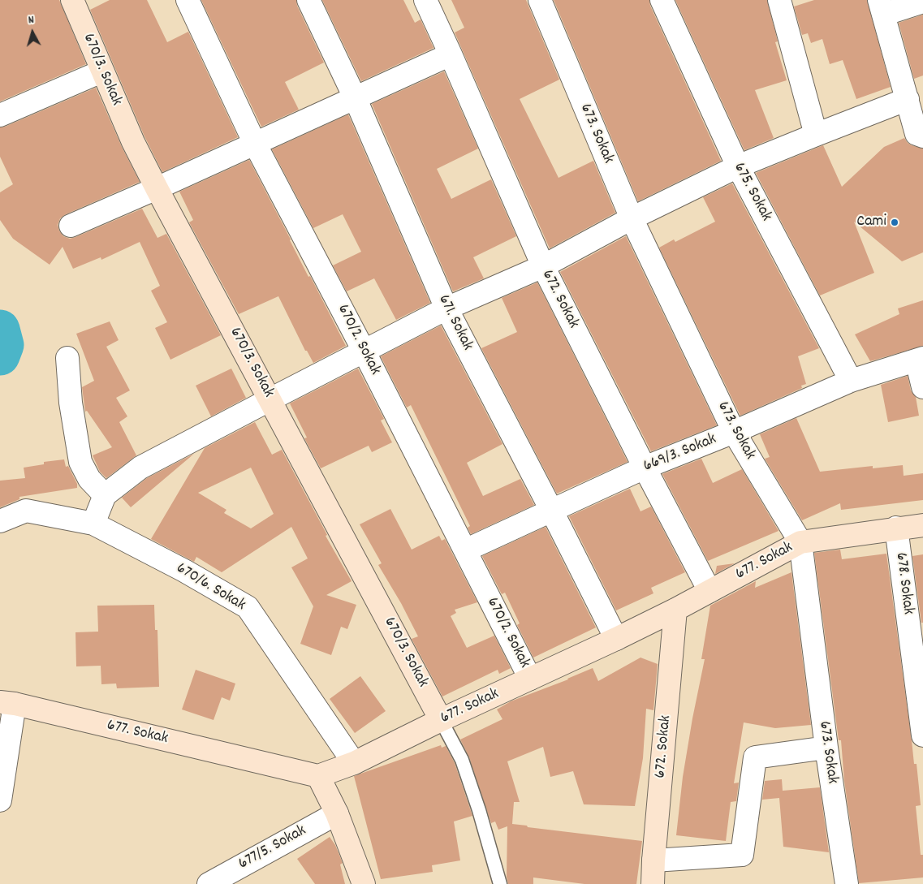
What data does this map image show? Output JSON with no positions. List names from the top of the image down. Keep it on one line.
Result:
{"streets":{"street":["670/3. Sokak","673. Sokak","675. Sokak","672. Sokak","671. Sokak","670/2. Sokak","669/3. Sokak","677. Sokak","678. Sokak","670/6. Sokak","677/5. Sokak"]},"crossings":[["670/3. Sokak","677. Sokak"],["673. Sokak","669/3. Sokak"],["673. Sokak","677. Sokak"],["675. Sokak","669/3. Sokak"],["672. Sokak","669/3. Sokak"],["672. Sokak","677. Sokak"],["671. Sokak","669/3. Sokak"],["671. Sokak","677. Sokak"],["670/2. Sokak","669/3. Sokak"],["670/2. Sokak","677. Sokak"],["677. Sokak","678. Sokak"],["677. Sokak","670/6. Sokak"]],"places":["Cami"],"north":"top"}
